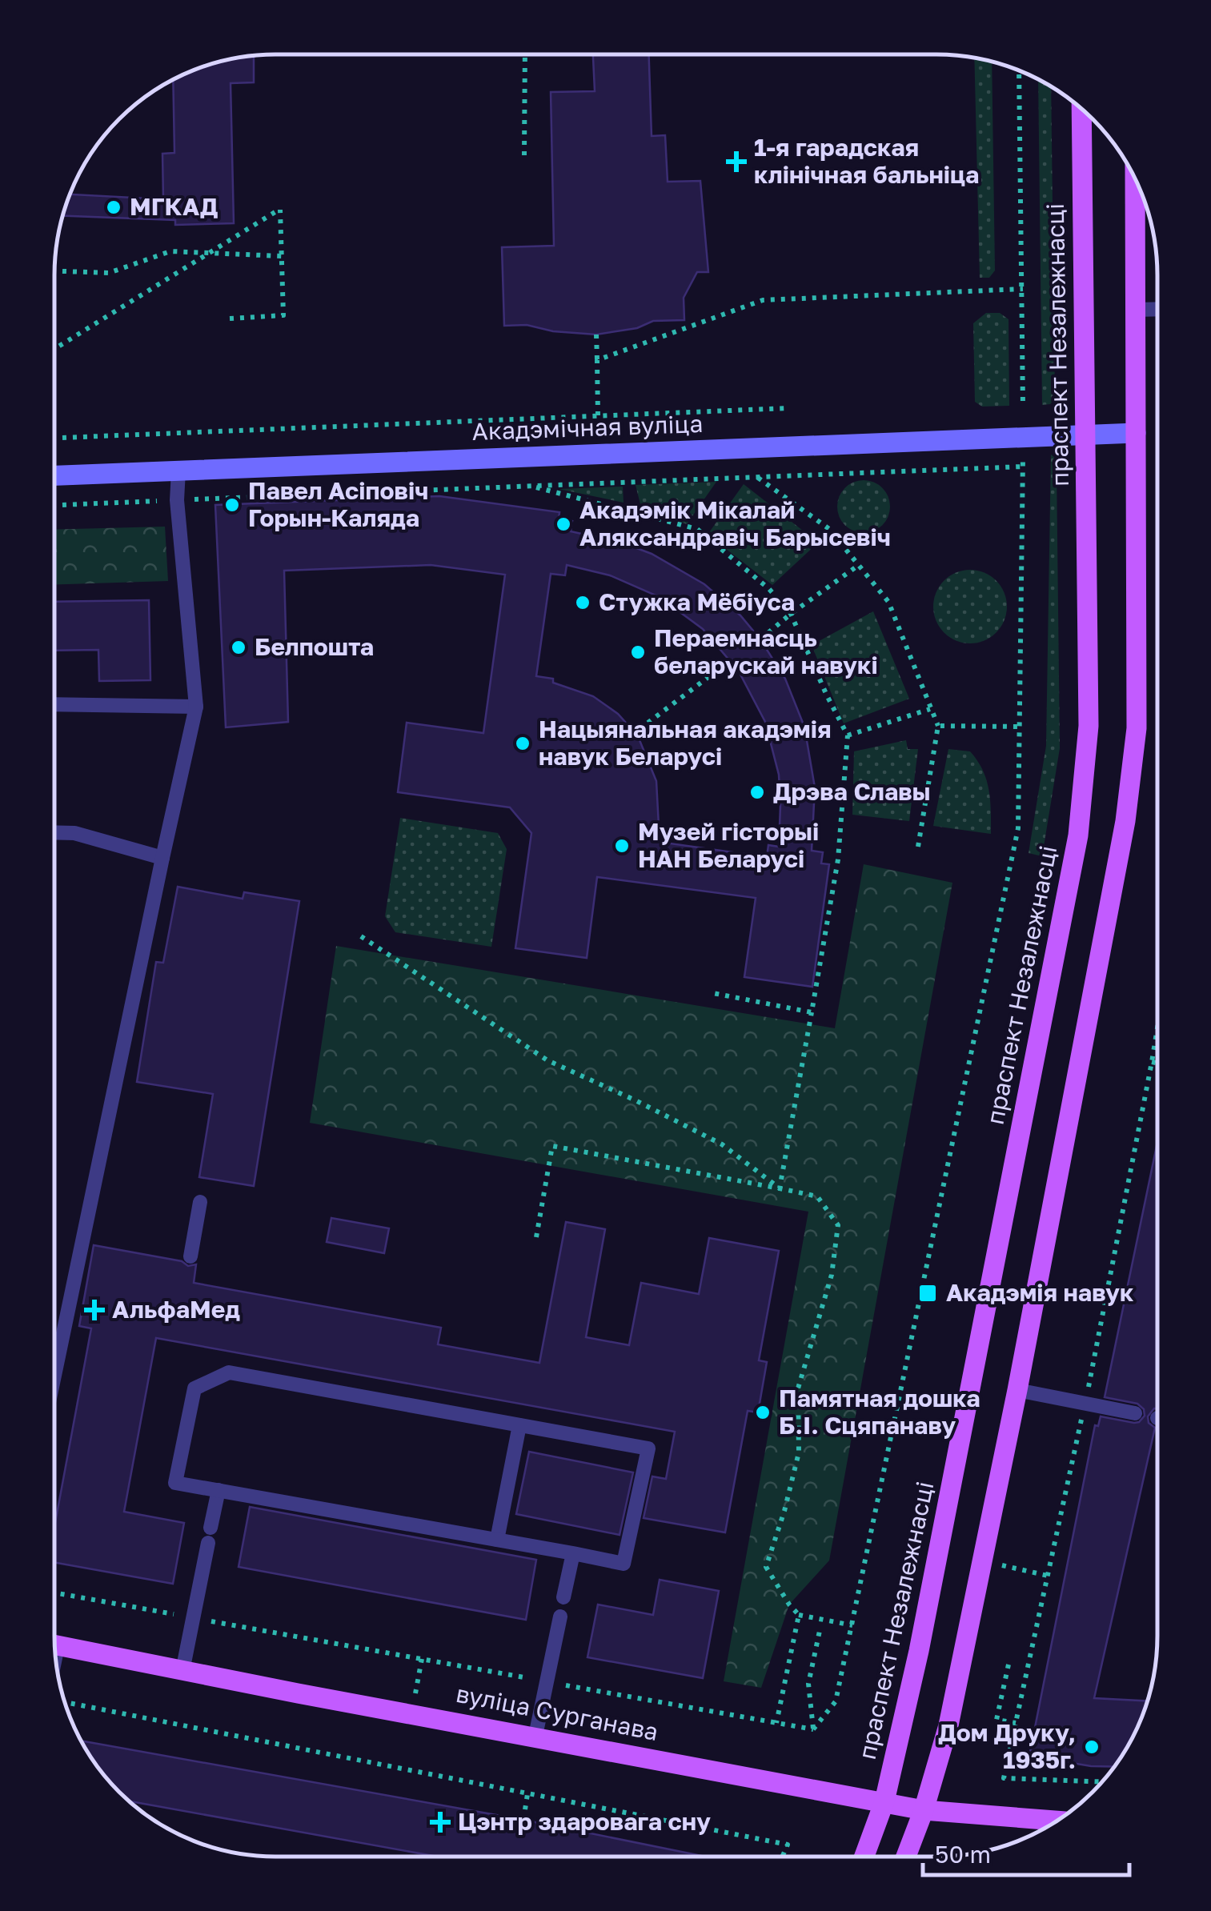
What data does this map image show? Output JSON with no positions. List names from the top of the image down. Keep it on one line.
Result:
{"streets":{"main road":["праспект Незалежнасці","вуліца Сурганава"],"street":["Акадэмічная вуліца"]},"crossings":[["праспект Незалежнасці","Акадэмічная вуліца"],["праспект Незалежнасці","вуліца Сурганава"]],"places":{"health":["1-я гарадская клінічная бальніца","АльфаМед","Цэнтр здаровага сну"],"other":["МГКАД","Павел Асіповіч Горын-Каляда","Акадэмік Мікалай Аляксандравіч Барысевіч","Стужка Мёбіуса","Белпошта","Пераемнасць беларускай навукі","Нацыянальная акадэмія навук Беларусі","Дрэва Славы","Музей гісторыі НАН Беларусі","Памятная дошка Б.І. Сцяпанаву","Дом Друку, 1935г."],"transit":["Акадэмія навук"]},"scale_bar":"50 m"}
